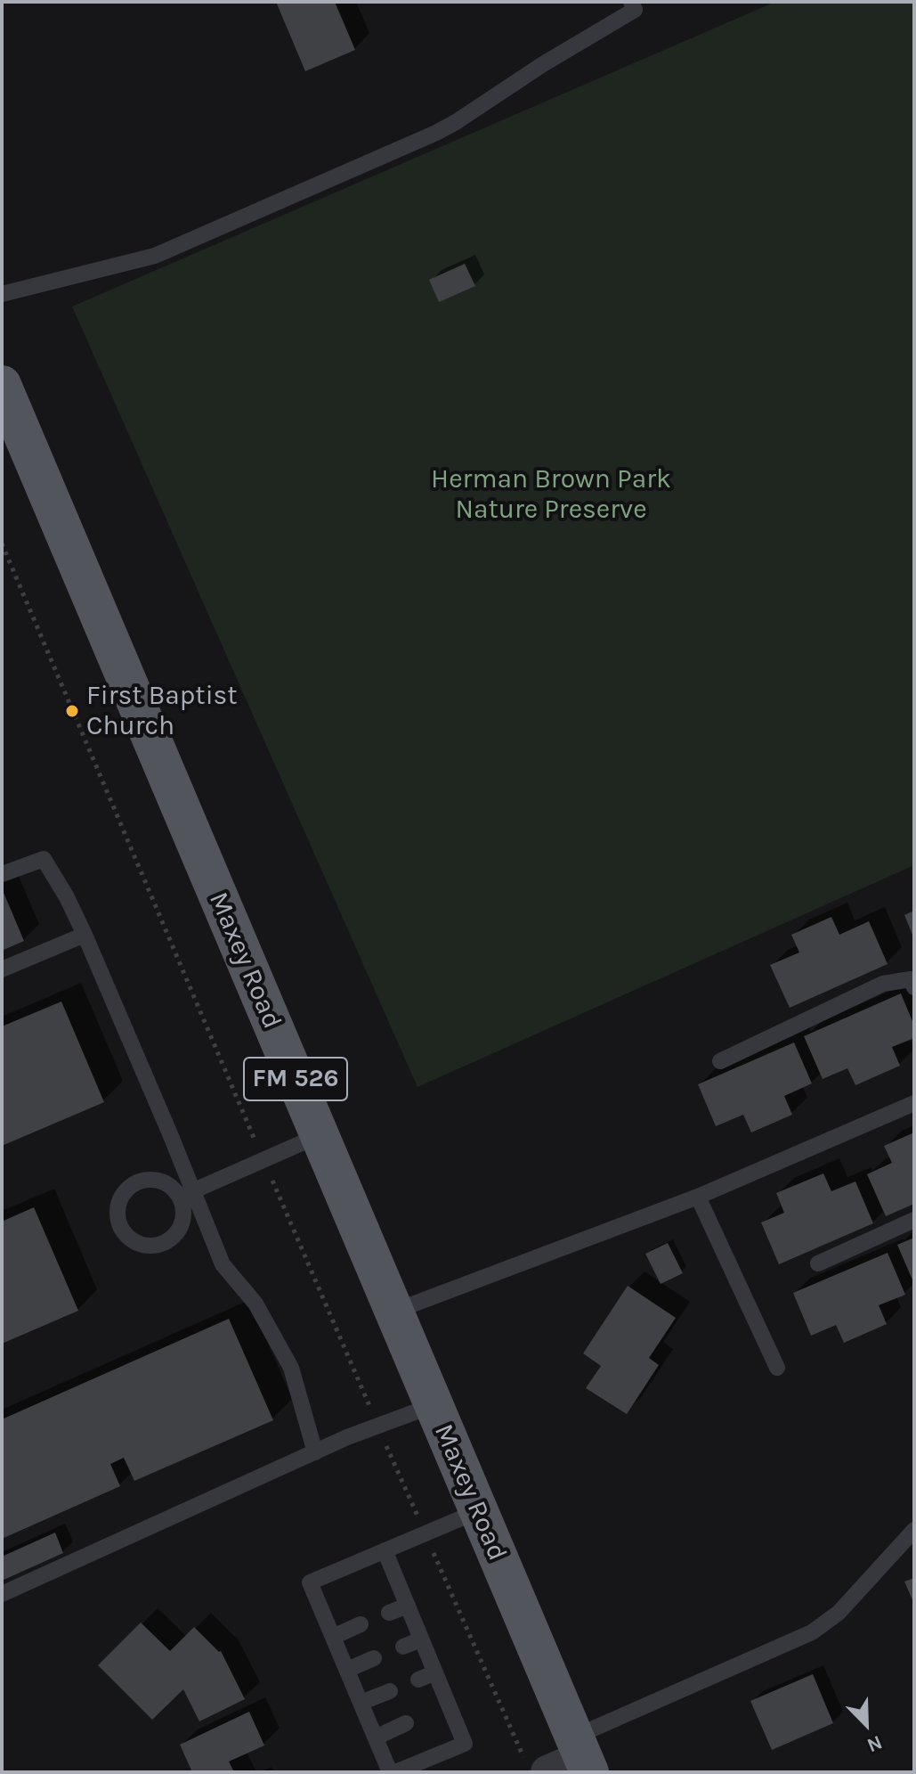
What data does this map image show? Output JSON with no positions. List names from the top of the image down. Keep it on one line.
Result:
{"streets":{"main road":["Maxey Road","FM 526"]},"parks":["Herman Brown Park Nature Preserve"],"places":["First Baptist Church"],"north":"bottom right"}
